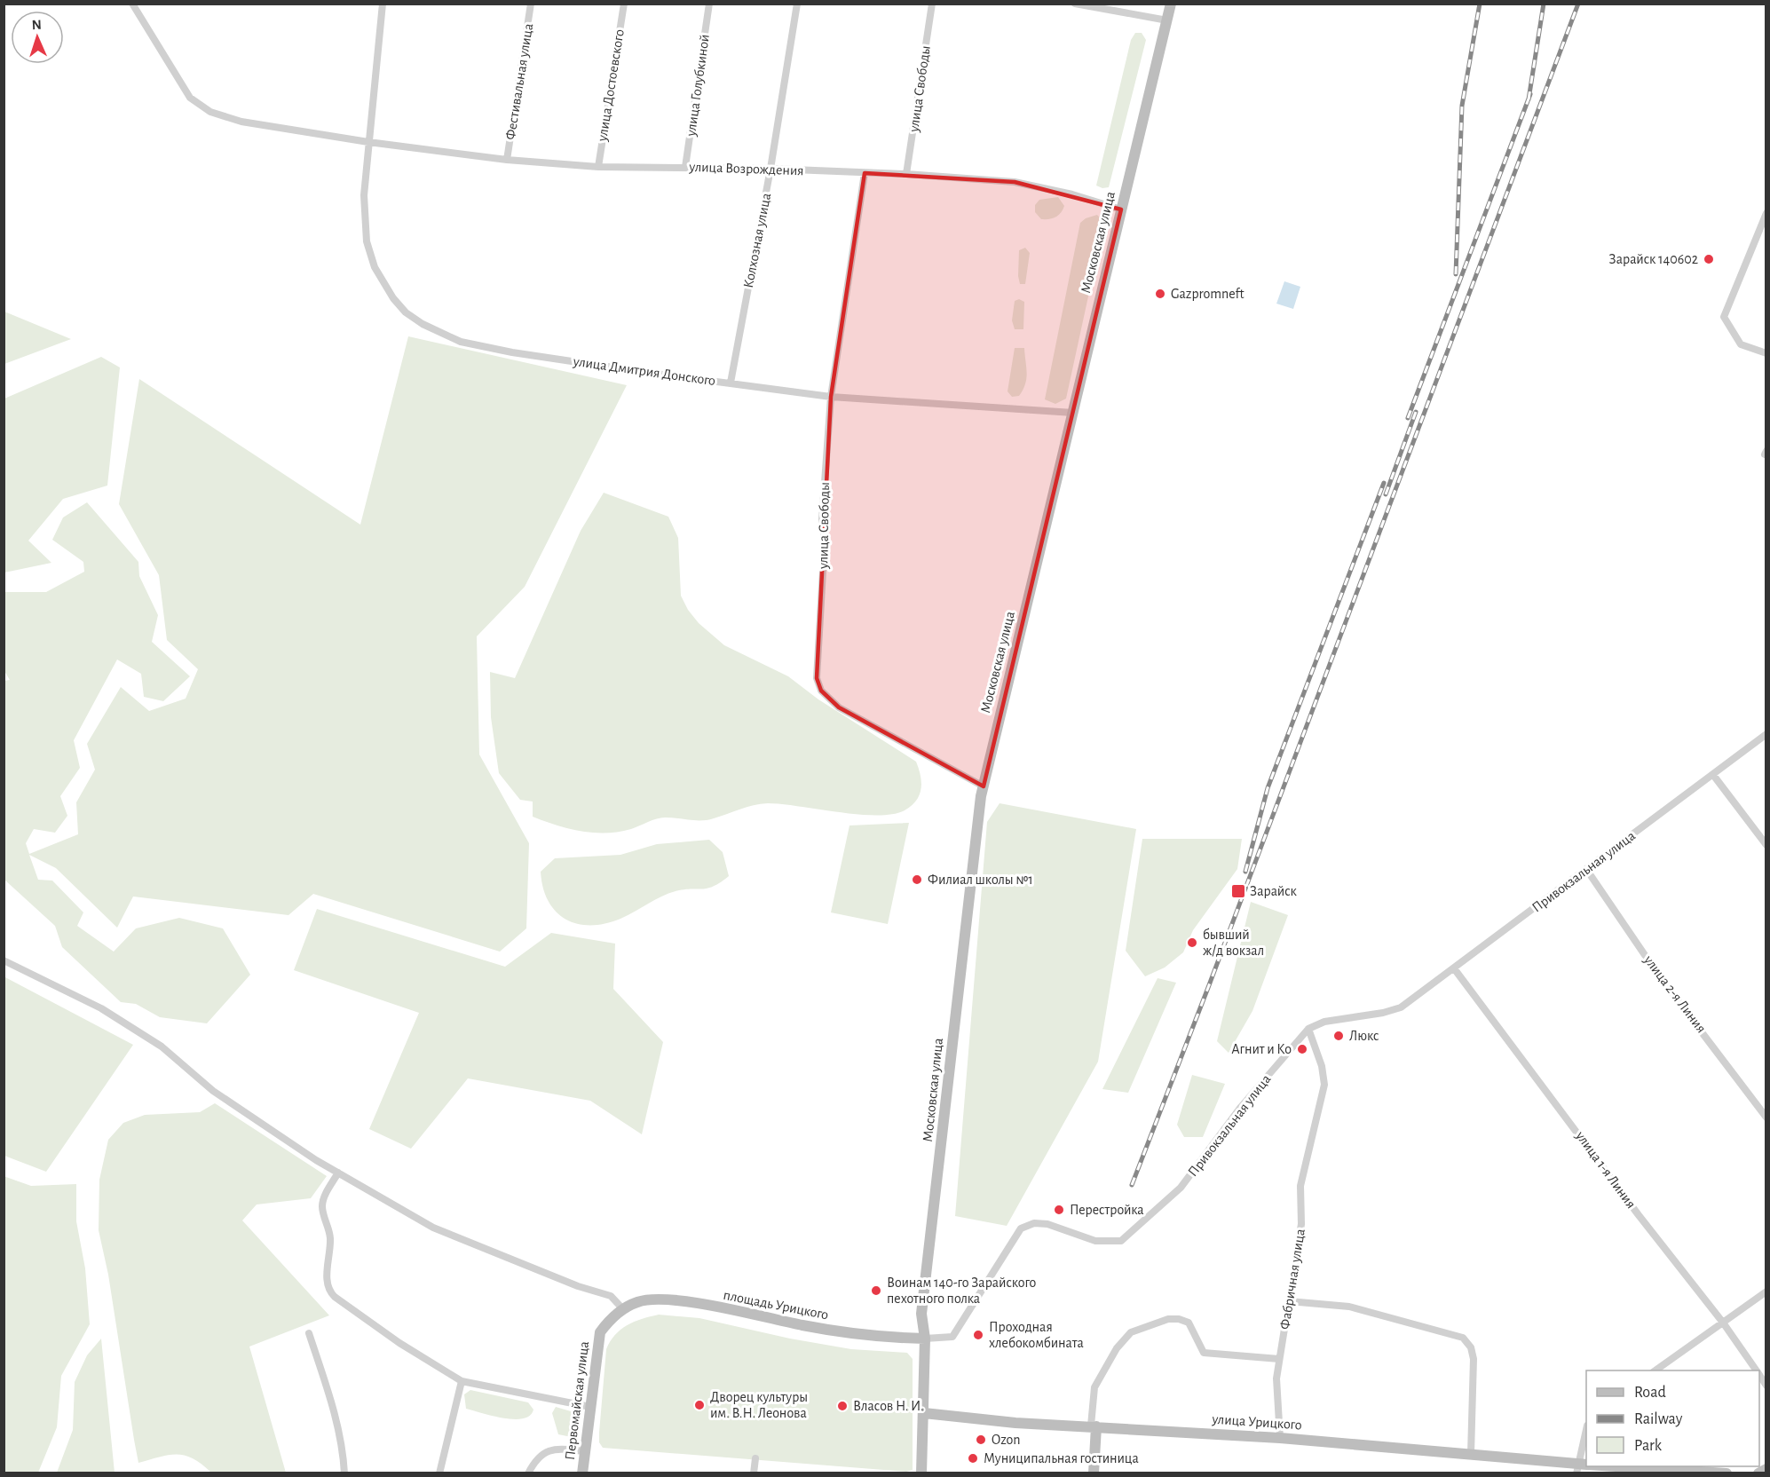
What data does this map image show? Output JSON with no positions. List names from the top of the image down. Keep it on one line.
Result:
{"streets":{"main road":["Московская улица","площадь Урицкого","Первомайская улица","улица Урицкого"],"street":["Фестивальная улица","улица Достоевского","улица Голубкиной","улица Свободы","улица Возрождения","Колхозная улица","улица Дмитрия Донского","Привокзальная улица","улица 2-я Линия","улица 1-я Линия","Фабричная улица"]},"crossings":[["Фестивальная улица","улица Возрождения"],["улица Достоевского","улица Возрождения"],["улица Голубкиной","улица Возрождения"],["улица Свободы","улица Возрождения"],["улица Свободы","Московская улица"],["улица Свободы","улица Дмитрия Донского"],["улица Возрождения","Колхозная улица"],["улица Возрождения","Московская улица"],["улица Возрождения","улица Дмитрия Донского"],["Колхозная улица","улица Дмитрия Донского"],["Московская улица","улица Дмитрия Донского"],["Московская улица","Привокзальная улица"],["Московская улица","площадь Урицкого"],["Московская улица","улица Урицкого"],["Привокзальная улица","улица 2-я Линия"],["Привокзальная улица","улица 1-я Линия"],["Привокзальная улица","Фабричная улица"],["Привокзальная улица","площадь Урицкого"],["Фабричная улица","улица Урицкого"],["площадь Урицкого","Первомайская улица"]],"places":{"other":["Зарайск 140602","Gazpromneft","Филиал школы №1","бывший ж/д вокзал","Люкс","Агнит и Ко","Перестройка","Воинам 140-го Зарайского пехотного полка","Проходная хлебокомбината","Дворец культуры им. В.Н. Леонова","Власов Н. И.","Ozon","Муниципальная гостиница"],"transit":["Зарайск"]},"legend":["Road","Railway","Park"],"north":"top"}
